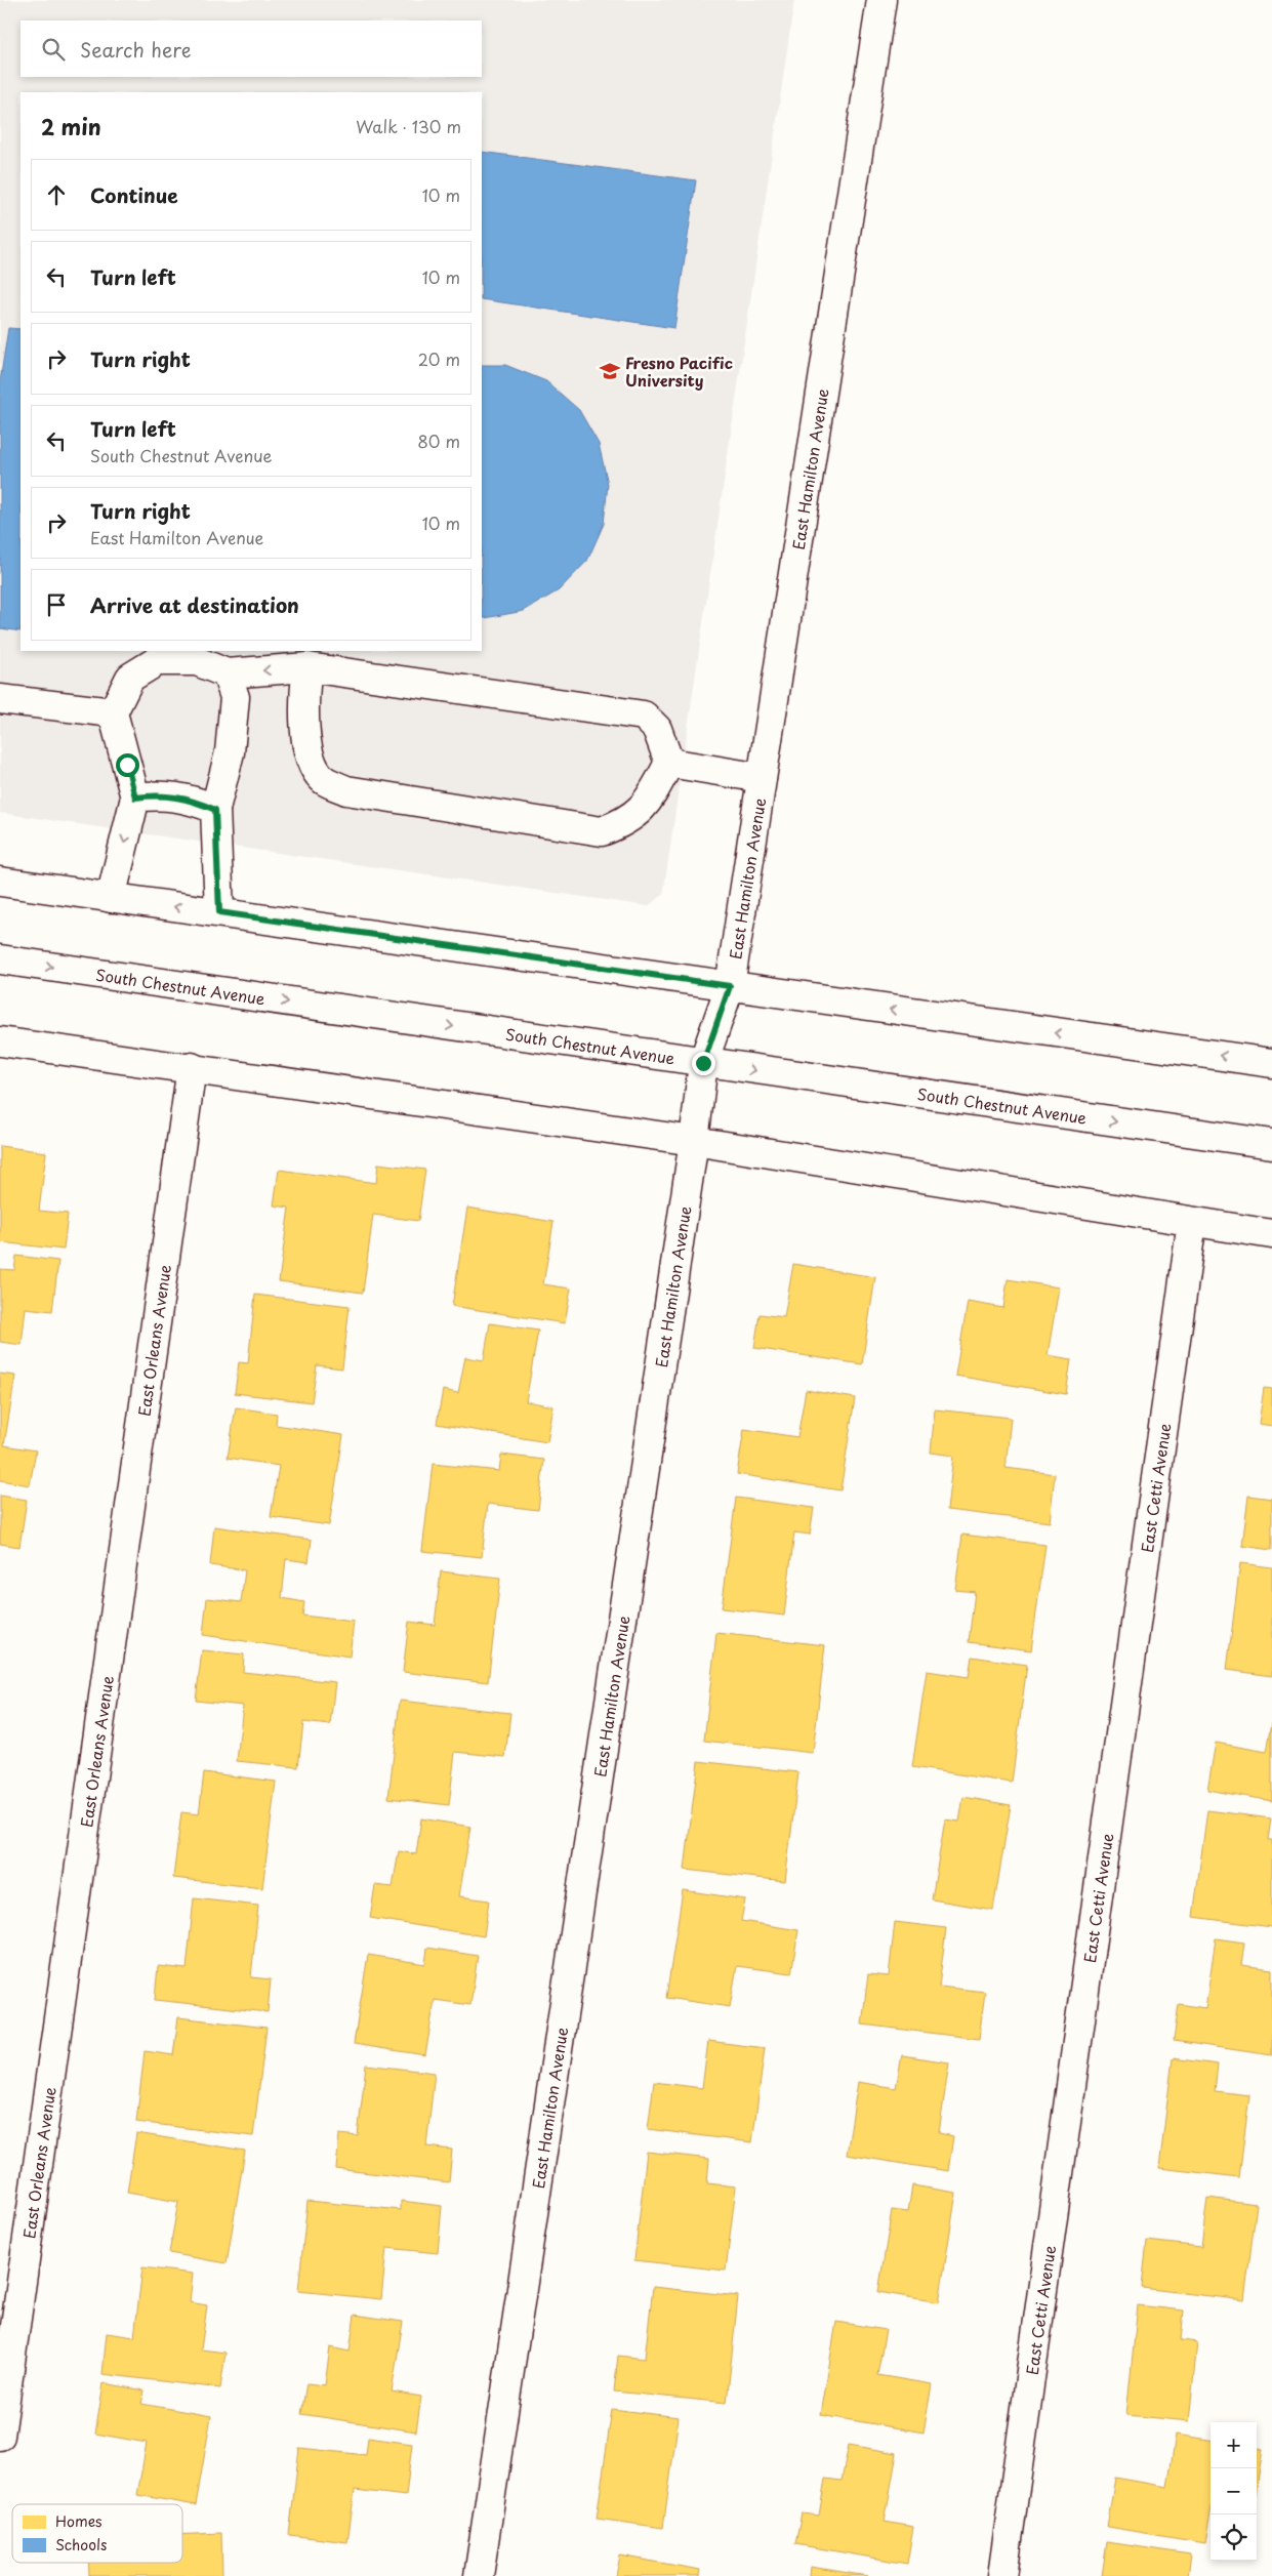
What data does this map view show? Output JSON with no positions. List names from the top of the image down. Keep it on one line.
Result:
{"streets":{"street":["East Hamilton Avenue","South Chestnut Avenue","East Orleans Avenue","East Cetti Avenue"]},"crossings":[["East Hamilton Avenue","South Chestnut Avenue"]],"places":{"school or university":["Fresno Pacific University"]},"legend":["Homes","Schools"],"page":{"search":"Search here","heading":["2 min","Walk · 130 m"],"list":[["Continue","10 m"],["Turn left","10 m"],["Turn right","20 m"],["Turn left","South Chestnut Avenue","80 m"],["Turn right","East Hamilton Avenue","10 m"],"Arrive at destination"],"map_buttons":["+","−"]}}
